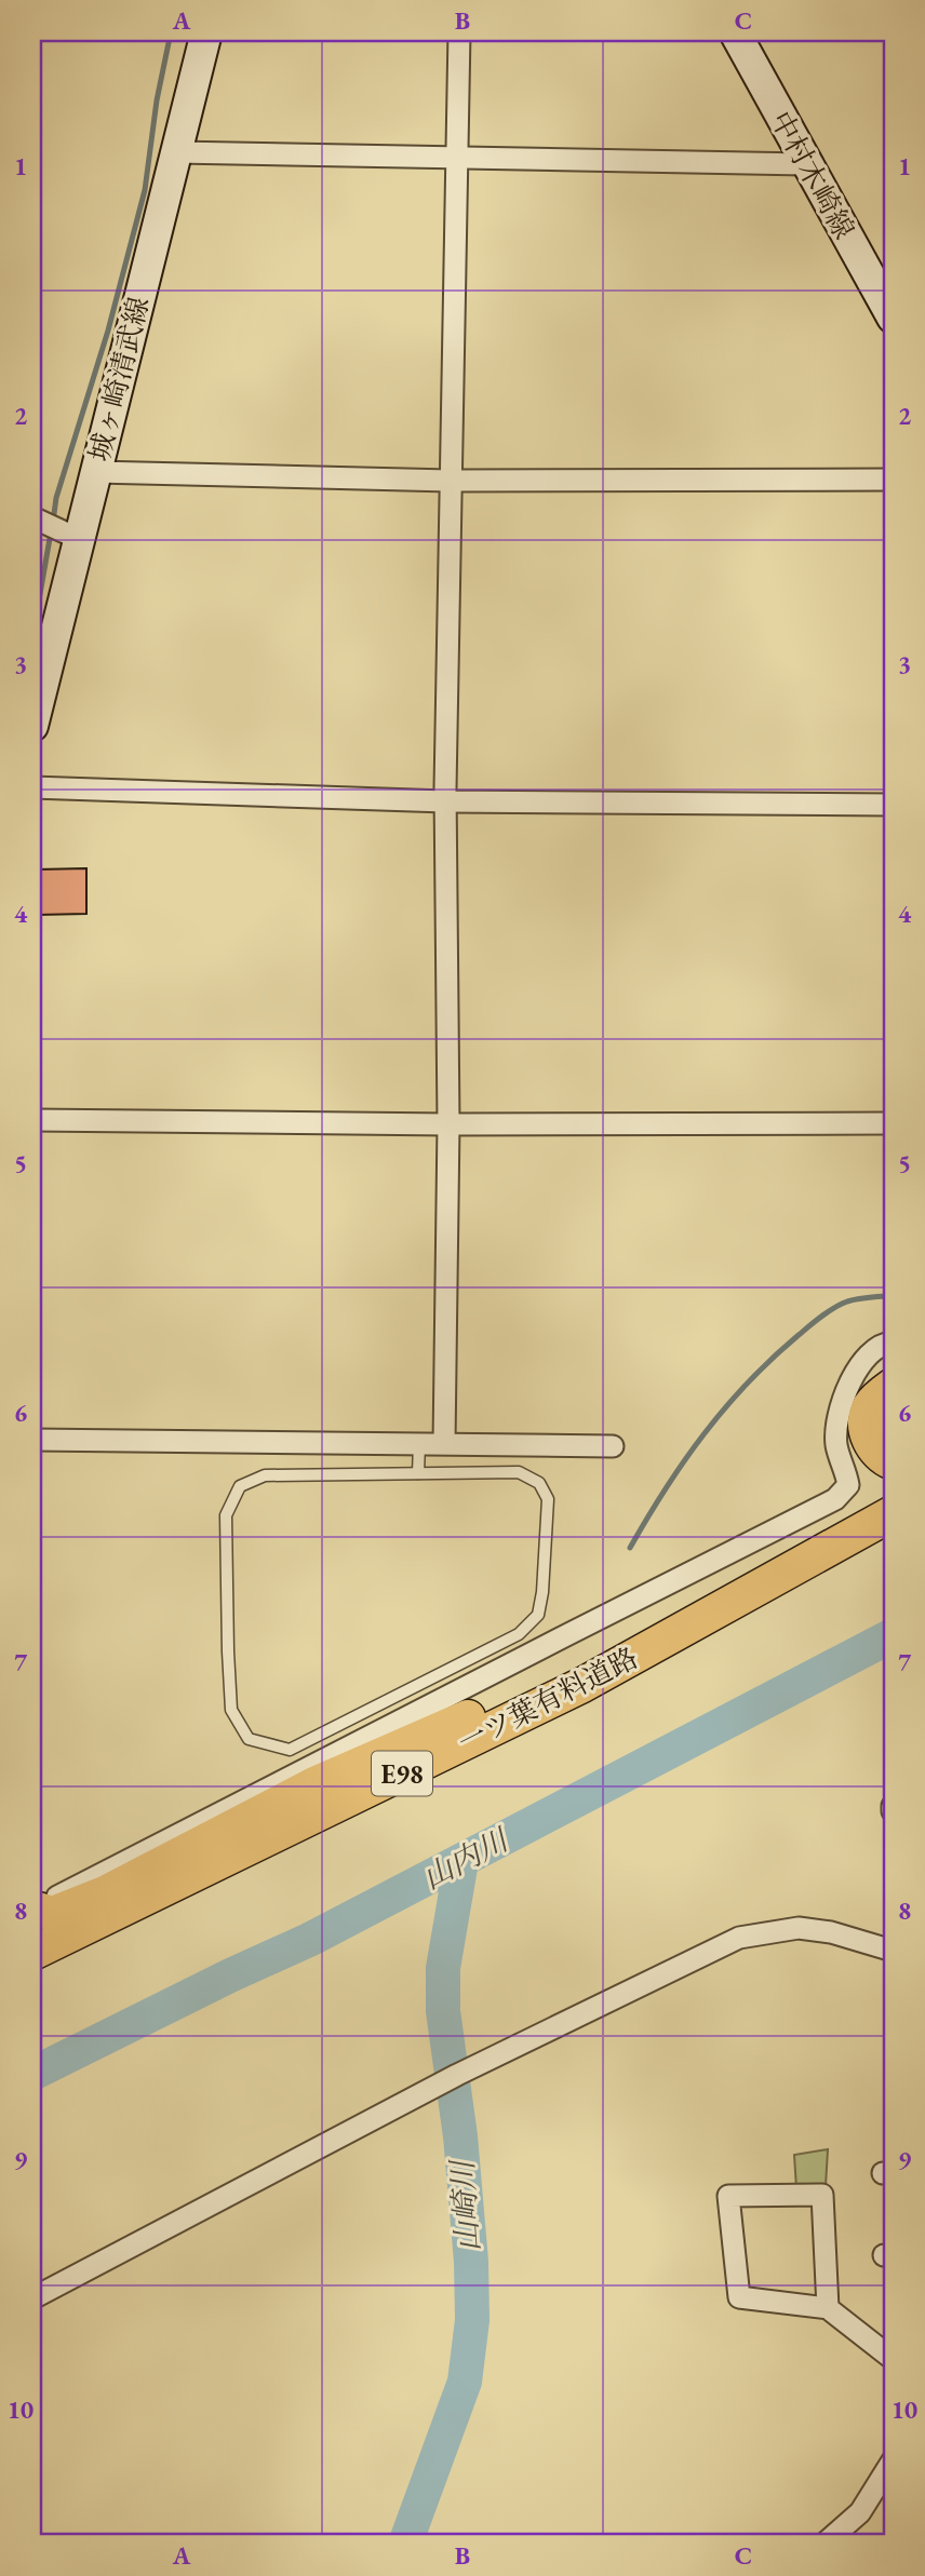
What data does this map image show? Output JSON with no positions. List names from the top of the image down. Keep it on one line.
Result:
{"streets":{"main road":["中村木崎線","城ヶ崎清武線","一ツ葉有料道路","E98"]},"water":["山内川","山崎川"],"grid":{"columns":["A","B","C"],"rows":["1","2","3","4","5","6","7","8","9","10"]}}
